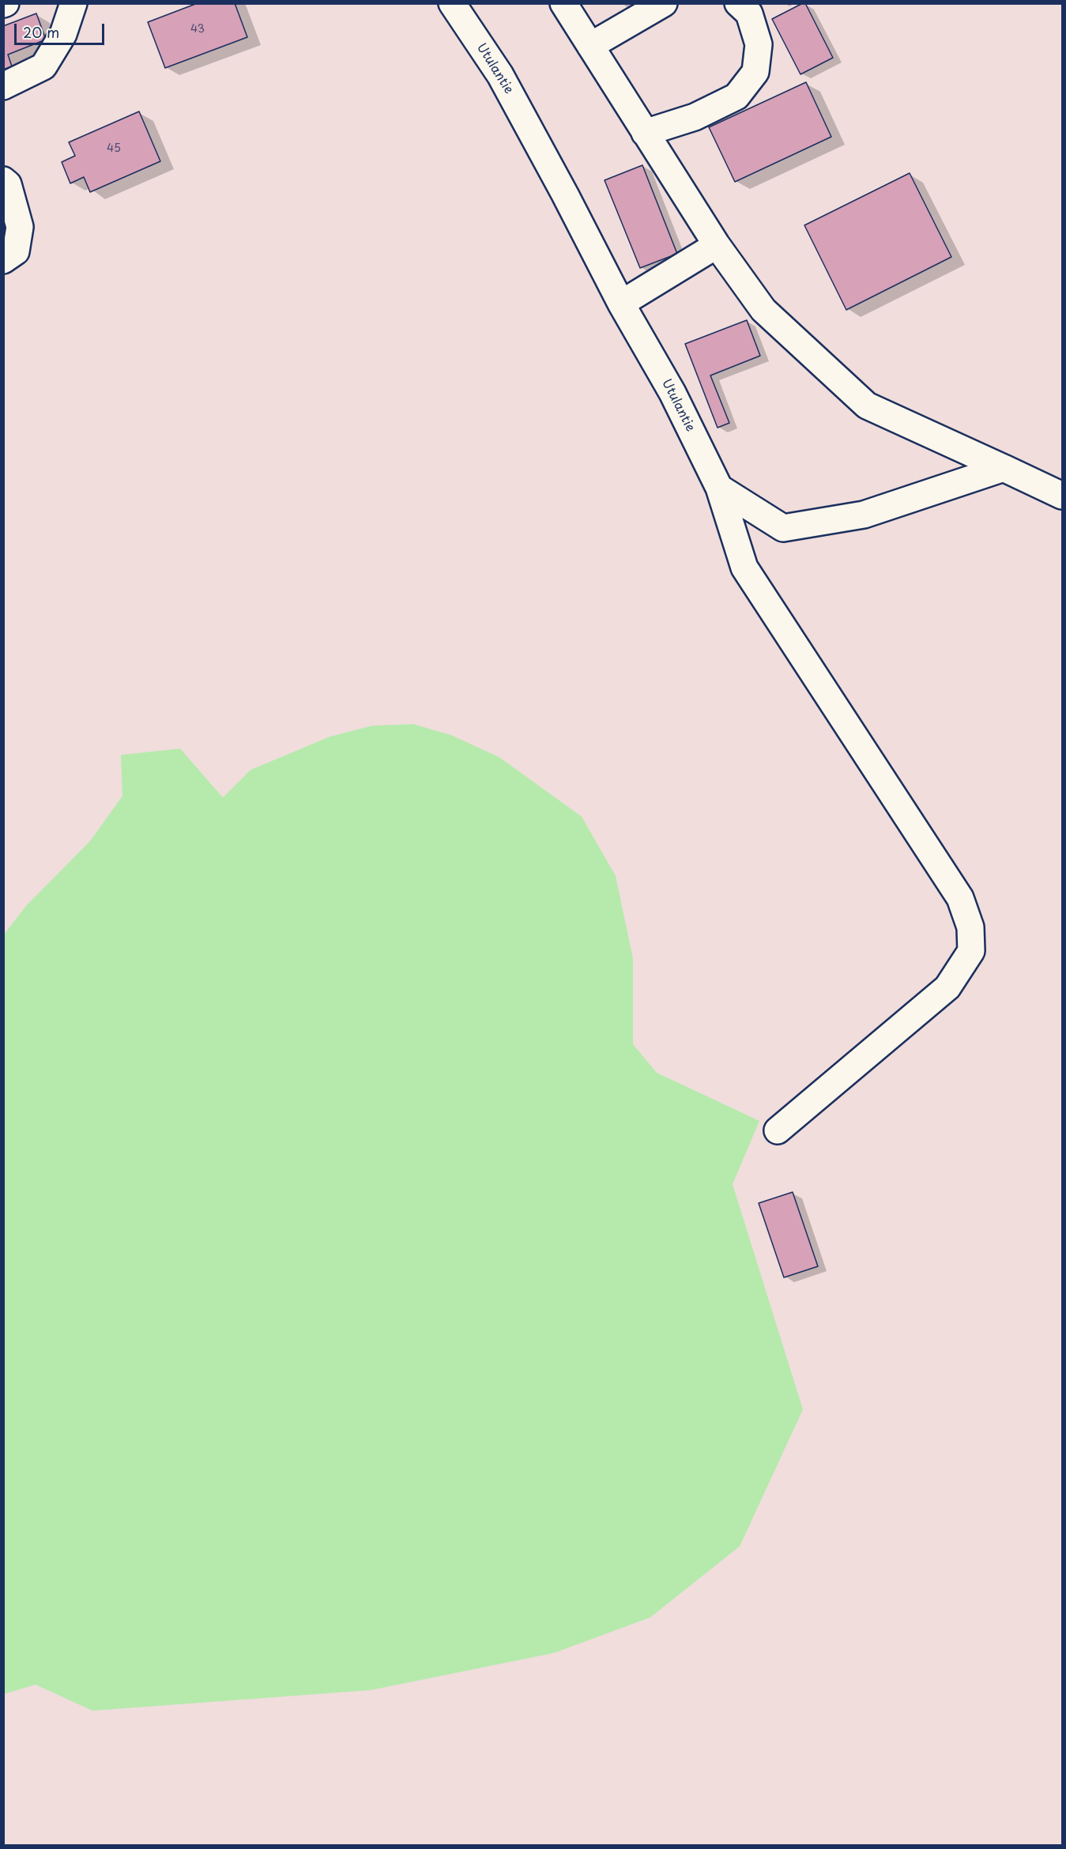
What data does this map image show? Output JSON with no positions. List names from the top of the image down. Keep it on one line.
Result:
{"streets":{"street":["Utulantie"]},"house_numbers":["43","45"],"scale_bar":"20 m"}
